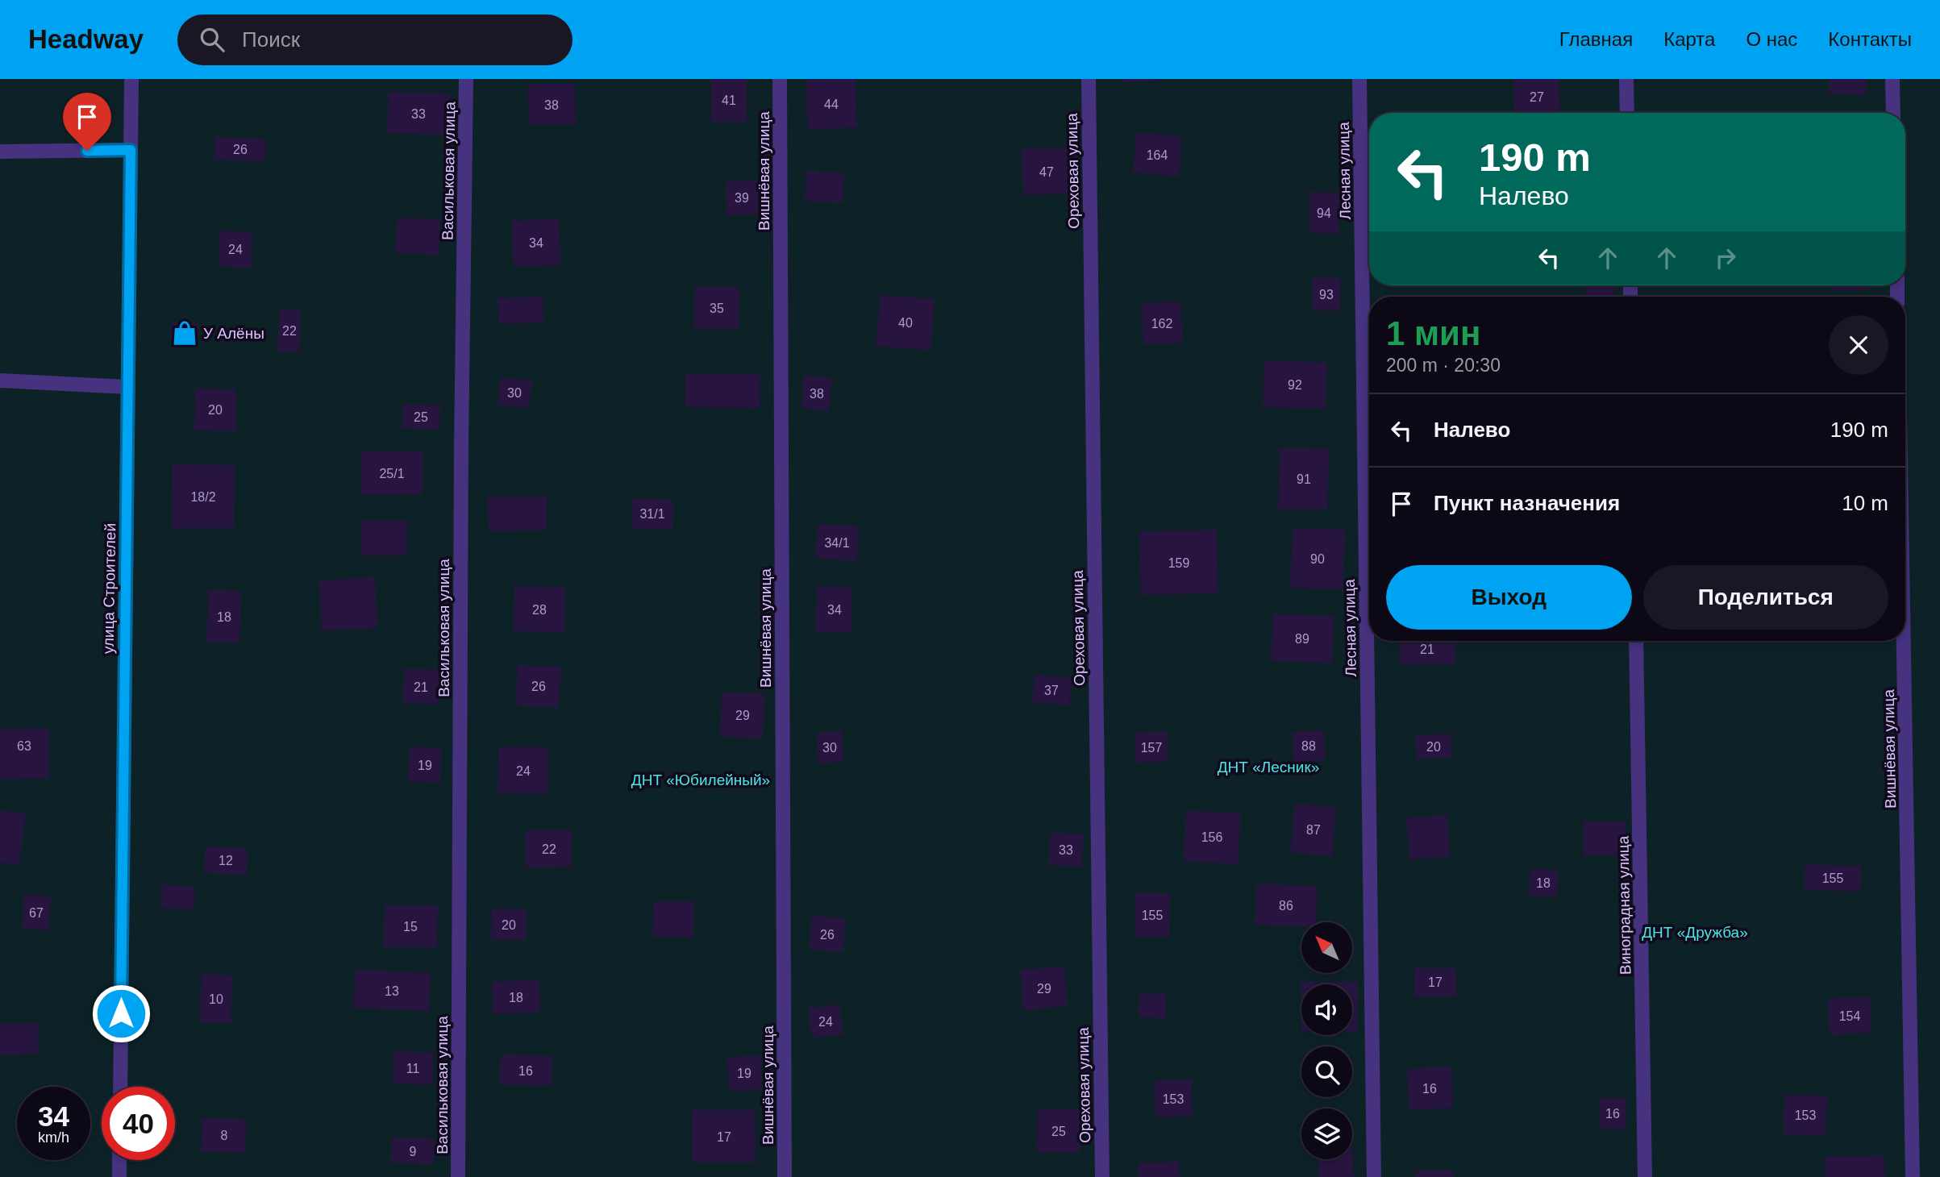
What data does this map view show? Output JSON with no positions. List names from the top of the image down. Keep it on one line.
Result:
{"streets":{"street":["Васильковая улица","Вишнёвая улица","Ореховая улица","Лесная улица","улица Строителей","Виноградная улица"]},"parks":["ДНТ «Лесник»","ДНТ «Юбилейный»","ДНТ «Дружба»"],"places":{"shop":["У Алёны"]},"house_numbers":["27","41","44","38","33","26","164","47","39","94","34","24","93","35","40","162","22","92","30","38","20","25","25/1","91","18/2","31/1","34/1","90","159","28","34","18","89","21","26","21","37","29","63","88","20","30","157","19","24","87","156","22","33","12","155","18","86","67","155","20","15","26","17","29","13","18","10","154","24","11","16","19","16","153","16","153","25","8","17","9"],"north":"top left","page":{"header":"Headway","search":"Поиск","nav":["Главная","Карта","О нас","Контакты"],"turn":["190 m","Налево"],"heading":["1 мин","200 m · 20:30"],"list":[{"name":"Налево","value":"190 m"},{"name":"Пункт назначения","value":"10 m"}],"buttons":["Выход","Поделиться"],"speed":"34 km/h","limit":"40"}}
